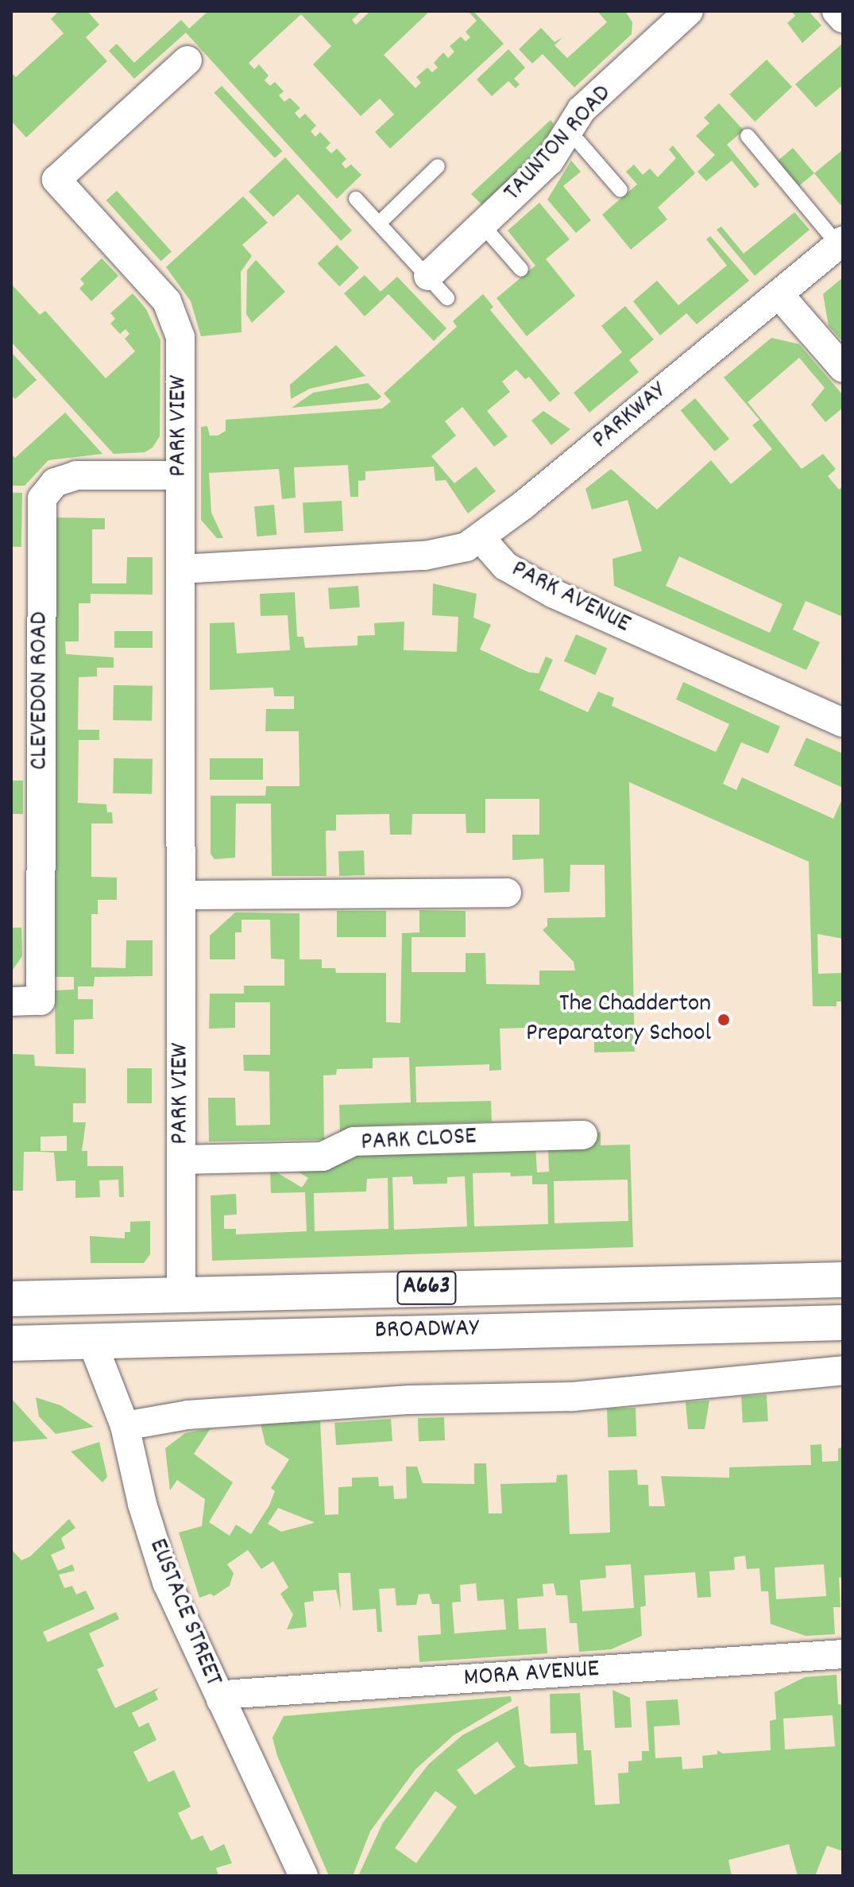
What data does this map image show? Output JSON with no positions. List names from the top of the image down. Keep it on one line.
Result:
{"streets":{"highway":["A663","BROADWAY"],"street":["TAUNTON ROAD","PARKWAY","PARK VIEW","PARK AVENUE","CLEVEDON ROAD","PARK CLOSE","EUSTACE STREET","MORA AVENUE"]},"crossings":[["PARKWAY","PARK AVENUE"],["PARK VIEW","CLEVEDON ROAD"],["PARK VIEW","PARK CLOSE"],["PARK VIEW","BROADWAY"],["BROADWAY","EUSTACE STREET"],["EUSTACE STREET","MORA AVENUE"]],"places":["The Chadderton Preparatory School"]}
